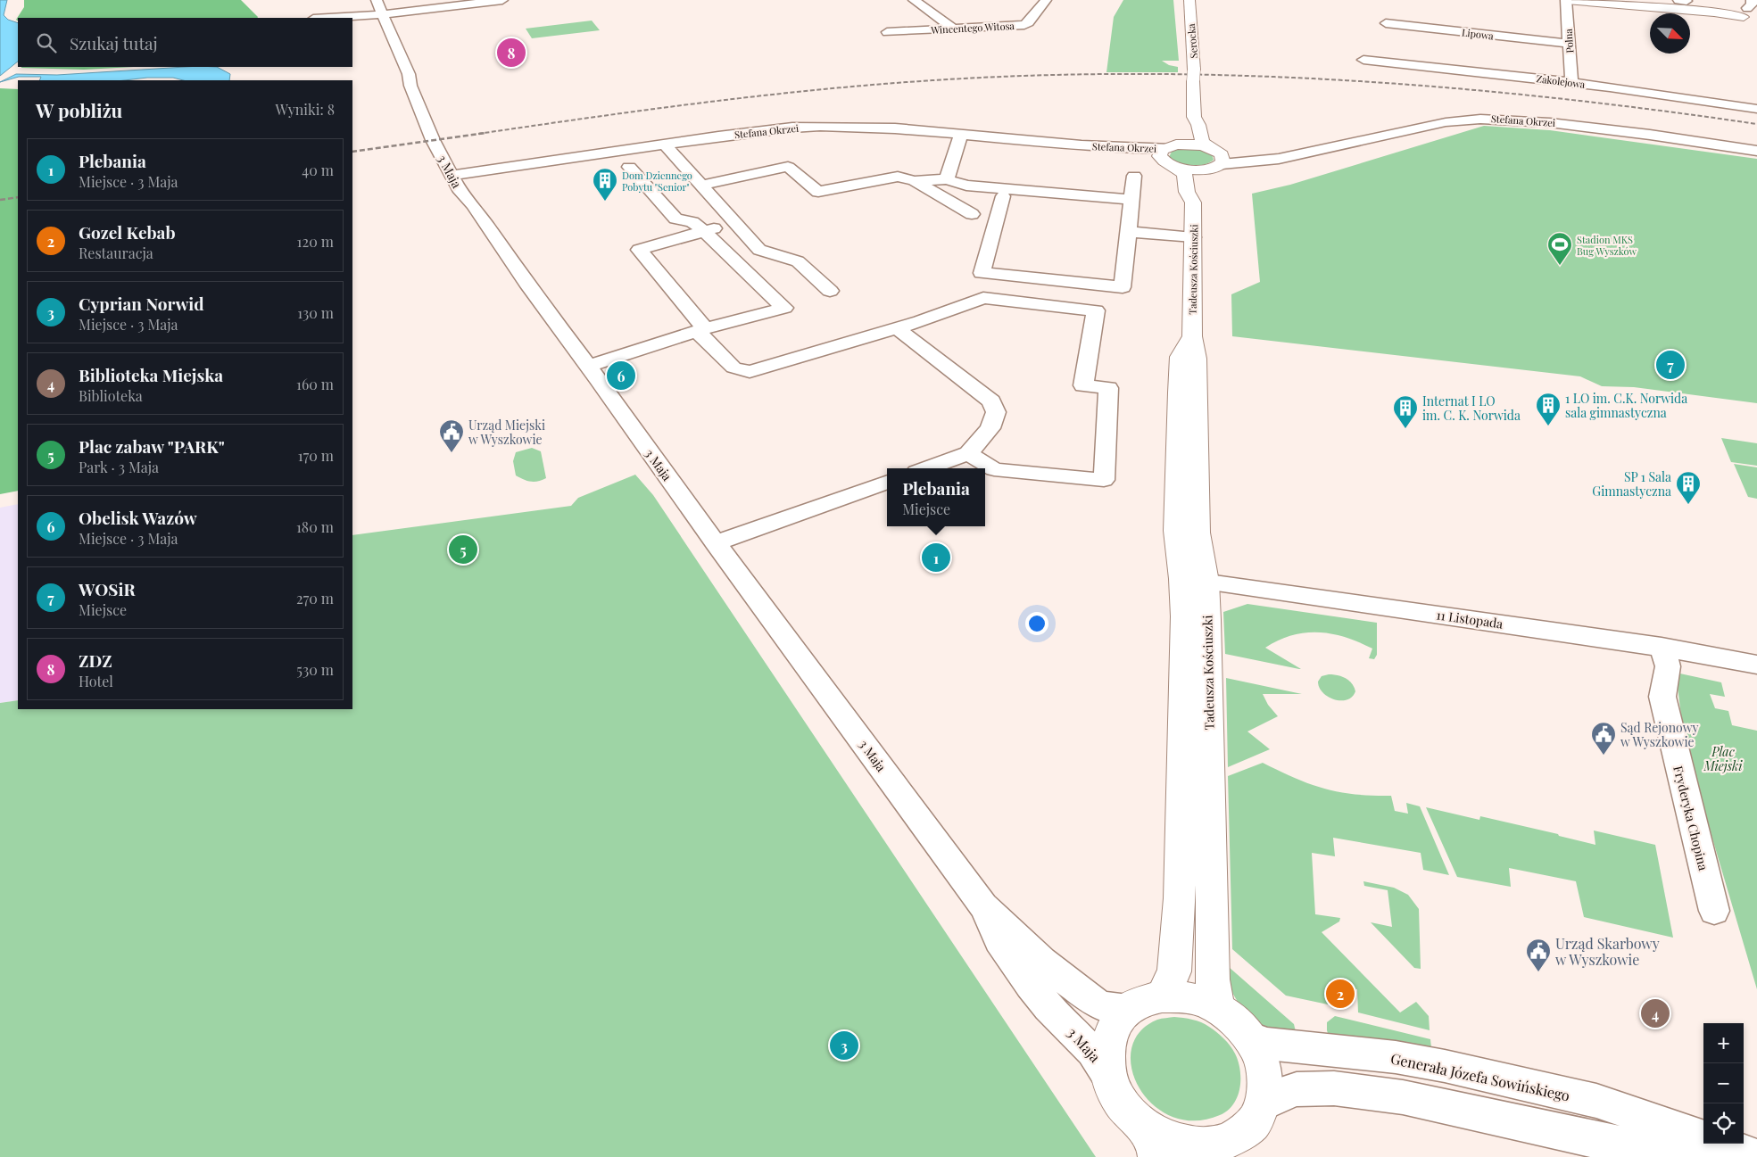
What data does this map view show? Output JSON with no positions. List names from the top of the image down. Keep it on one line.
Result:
{"streets":{"main road":["Serocka","Tadeusza Kościuszki"],"street":["Wincentego Witosa","Lipowa","Polna","Zakolejowa","Stefana Okrzei","3 Maja","11 Listopada","Fryderyka Chopina","Generała Józefa Sowińskiego"]},"crossings":[["Lipowa","Polna"],["Polna","Zakolejowa"],["Stefana Okrzei","3 Maja"],["Stefana Okrzei","Tadeusza Kościuszki"],["3 Maja","Tadeusza Kościuszki"],["3 Maja","Generała Józefa Sowińskiego"],["Tadeusza Kościuszki","11 Listopada"],["Tadeusza Kościuszki","Generała Józefa Sowińskiego"],["11 Listopada","Fryderyka Chopina"]],"parks":["Plac Miejski"],"places":{"building":["Dom Dziennego Pobytu \"Senior\"","1 LO im. C.K. Norwida sala gimnastyczna","Internat I LO im. C. K. Norwida","SP 1 Sala Gimnastyczna"],"sports":["Stadion MKS Bug Wyszków"],"public building":["Urząd Miejski w Wyszkowie","Sąd Rejonowy w Wyszkowie","Urząd Skarbowy w Wyszkowie"]},"north":"bottom right","page":{"search":"Szukaj tutaj","pins":["8","7","6","5","1","2","4","3"],"heading":["W pobliżu","Wyniki: 8"],"list":[{"mark":"1","name":"Plebania","note":"Miejsce · 3 Maja","value":"40 m"},{"mark":"2","name":"Gozel Kebab","note":"Restauracja","value":"120 m"},{"mark":"3","name":"Cyprian Norwid","note":"Miejsce · 3 Maja","value":"130 m"},{"mark":"4","name":"Biblioteka Miejska","note":"Biblioteka","value":"160 m"},{"mark":"5","name":"Plac zabaw \"PARK\"","note":"Park · 3 Maja","value":"170 m"},{"mark":"6","name":"Obelisk Wazów","note":"Miejsce · 3 Maja","value":"180 m"},{"mark":"7","name":"WOSiR","note":"Miejsce","value":"270 m"},{"mark":"8","name":"ZDZ","note":"Hotel","value":"530 m"}],"popup":["Plebania","Miejsce"],"map_buttons":["+","−"]}}
